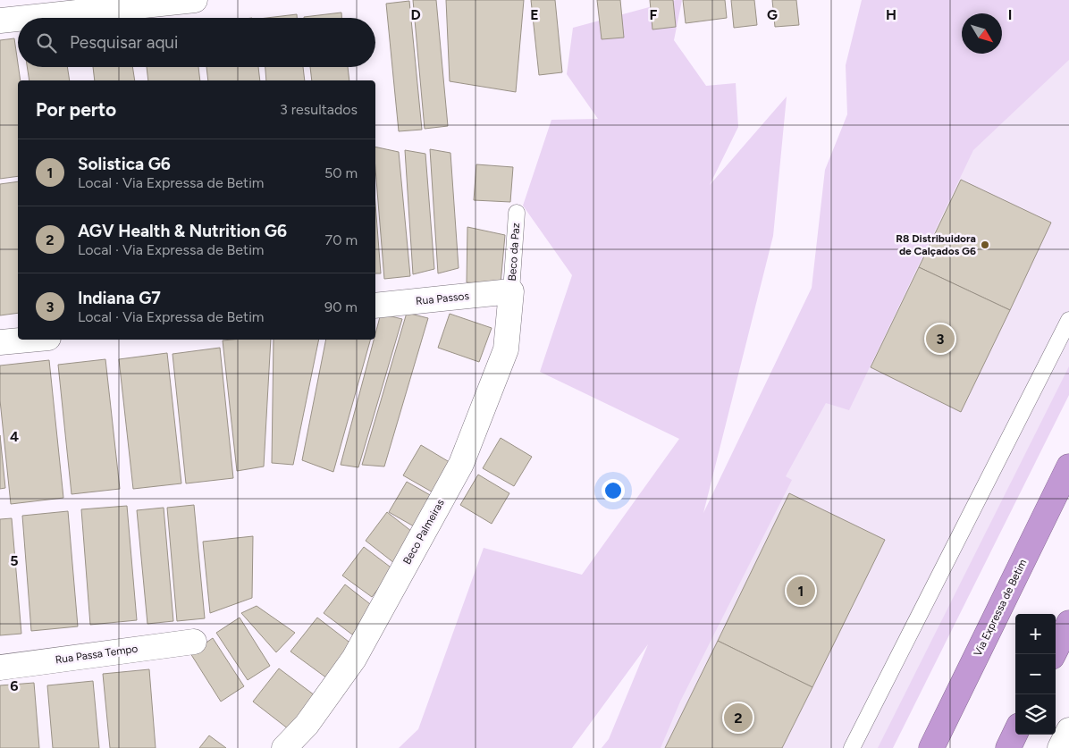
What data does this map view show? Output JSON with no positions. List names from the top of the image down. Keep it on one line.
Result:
{"streets":{"highway":["Via Expressa de Betim"],"street":["Rua Passos","Beco Palmeiras","Rua Passa Tempo"],"lane":["Beco da Paz"]},"crossings":[["Beco da Paz","Rua Passos"],["Beco da Paz","Beco Palmeiras"],["Rua Passos","Beco Palmeiras"]],"places":["R8 Distribuidora de Calçados G6"],"north":"bottom right","page":{"search":"Pesquisar aqui","heading":["Por perto","3 resultados"],"list":[{"mark":"1","name":"Solistica G6","note":"Local · Via Expressa de Betim","value":"50 m"},{"mark":"2","name":"AGV Health & Nutrition G6","note":"Local · Via Expressa de Betim","value":"70 m"},{"mark":"3","name":"Indiana G7","note":"Local · Via Expressa de Betim","value":"90 m"}],"pins":["3","1","2"],"map_buttons":["+","−"]},"grid":{"columns":["D","E","F","G","H","I"],"rows":["4","5","6"]}}
